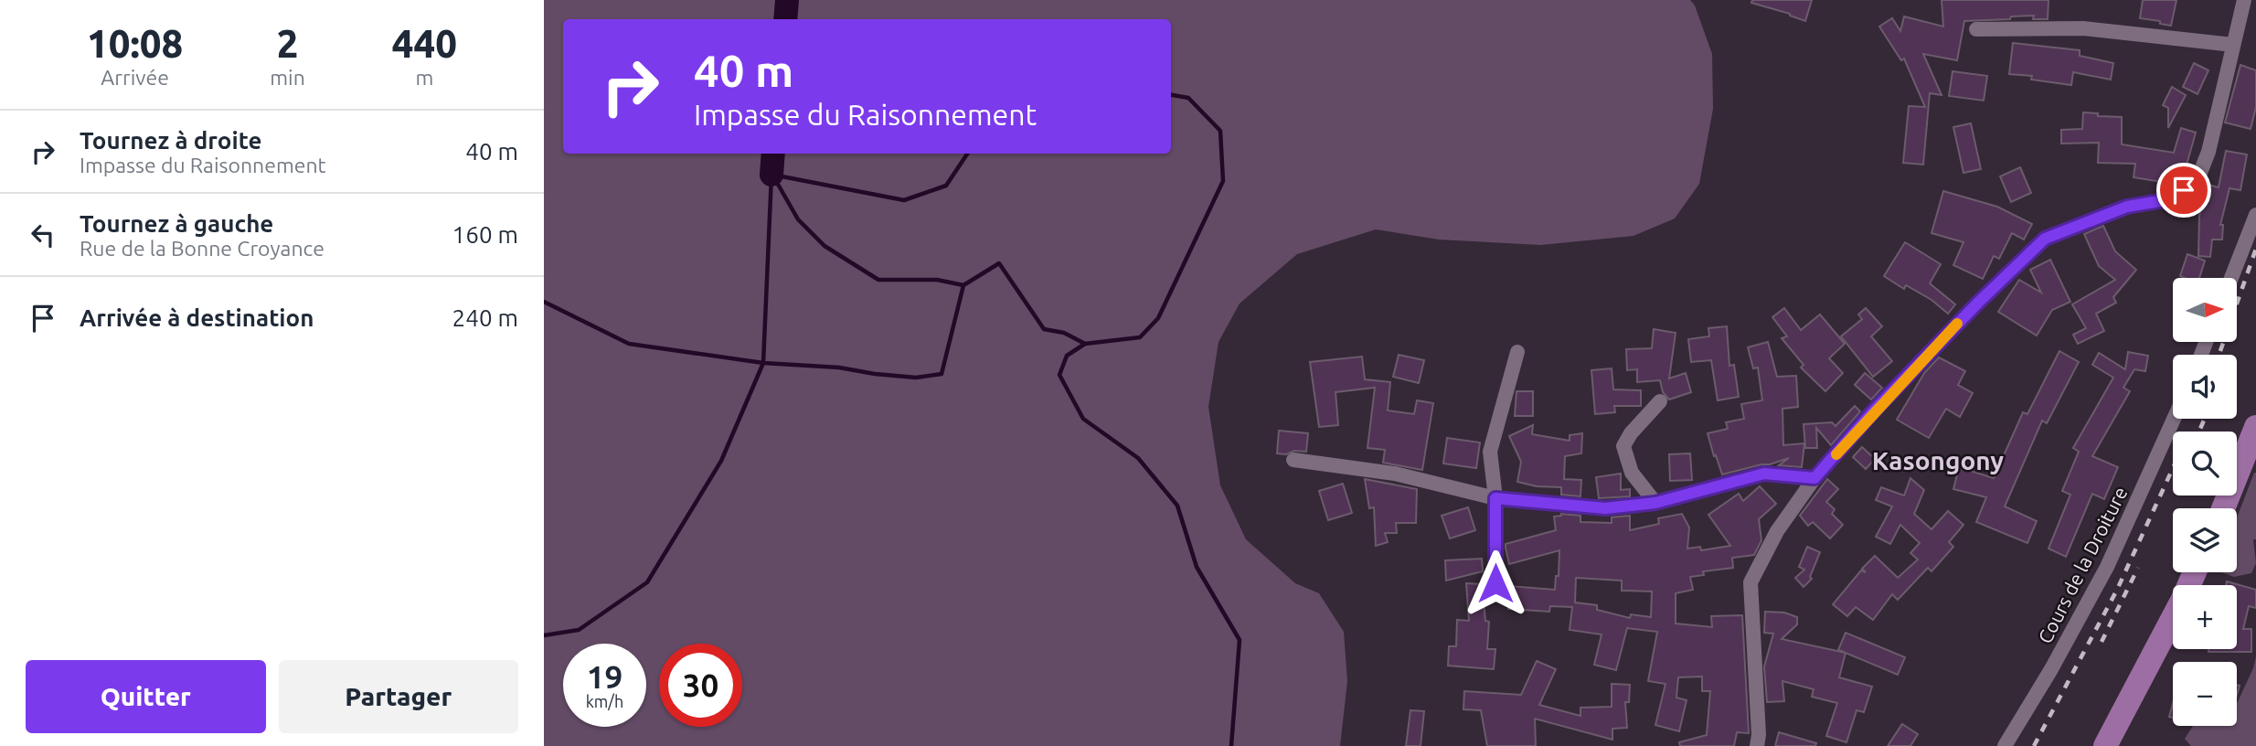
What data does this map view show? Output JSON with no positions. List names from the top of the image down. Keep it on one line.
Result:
{"streets":{"street":["Cours de la Droiture"]},"districts":["Kasongony"],"north":"right","page":{"eta":["10:08","Arrivée","2","min","440","m"],"turn":["40 m","Impasse du Raisonnement"],"list":[{"name":"Tournez à droite","note":"Impasse du Raisonnement","value":"40 m"},{"name":"Tournez à gauche","note":"Rue de la Bonne Croyance","value":"160 m"},{"name":"Arrivée à destination","value":"240 m"}],"map_buttons":["+","−"],"speed":"19 km/h","limit":"30","buttons":["Quitter","Partager"]}}
